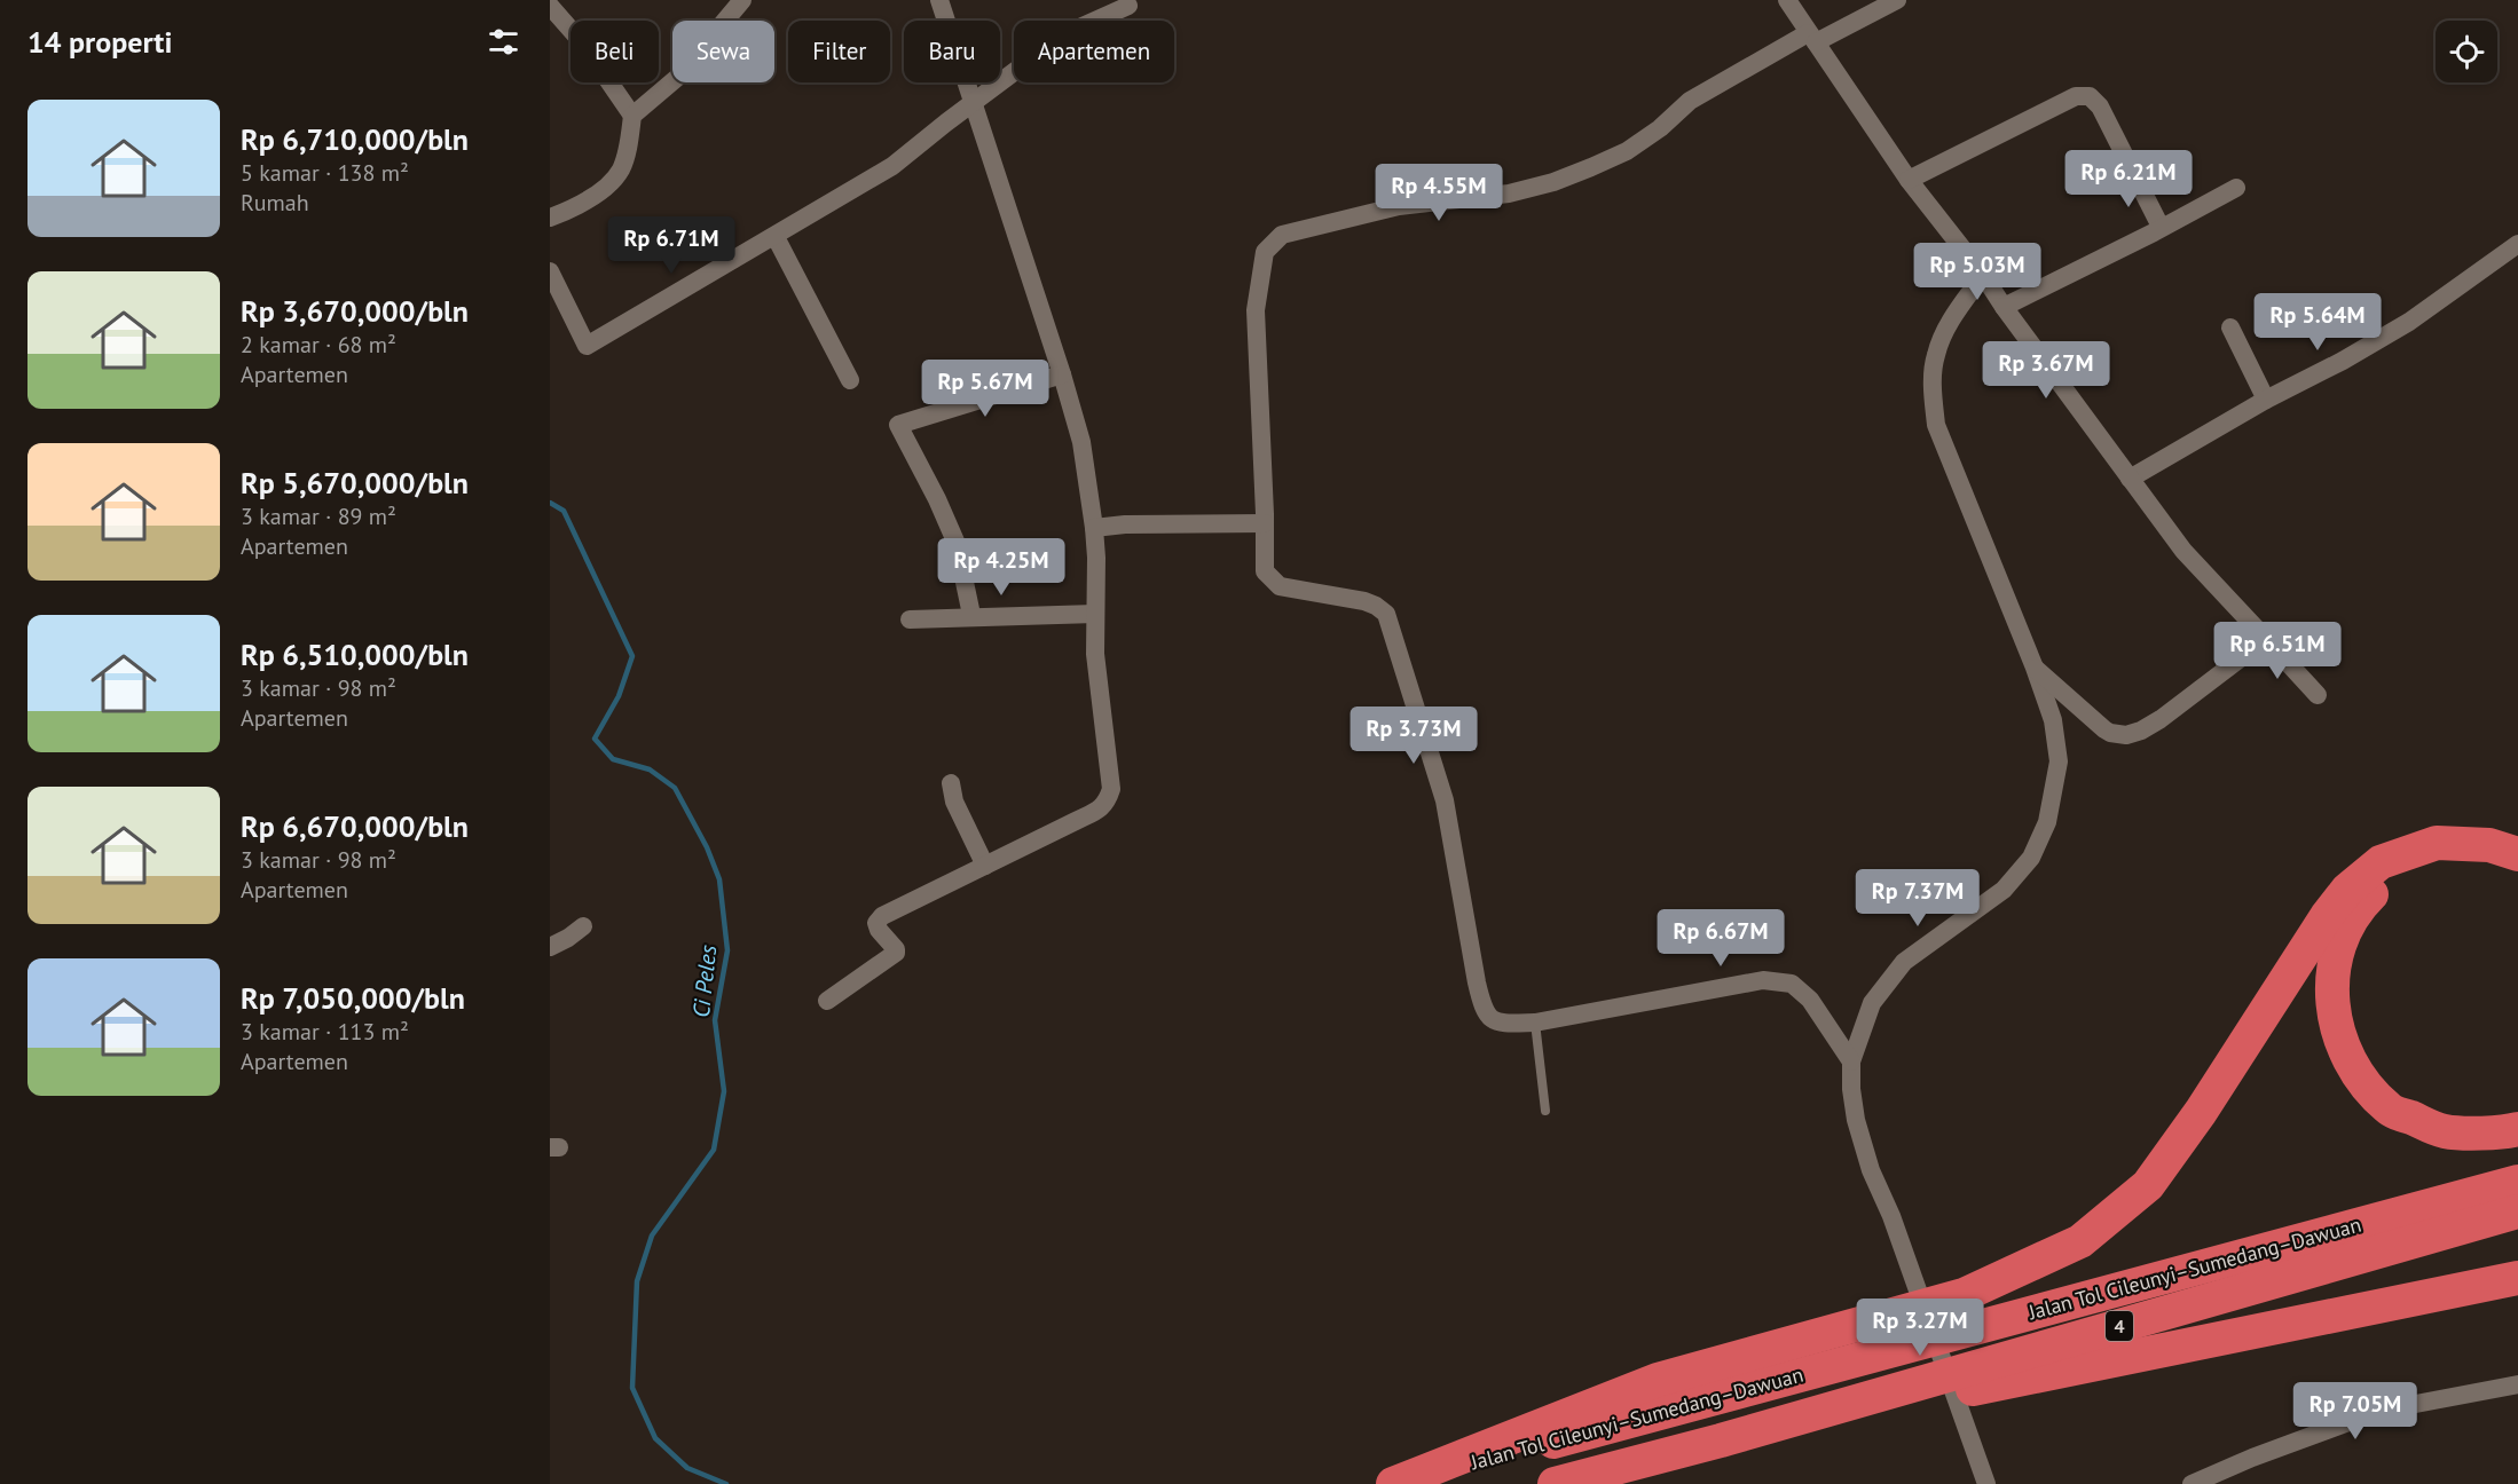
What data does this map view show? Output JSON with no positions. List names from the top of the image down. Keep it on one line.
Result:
{"streets":{"highway":["Jalan Tol Cileunyi–Sumedang–Dawuan","4"]},"water":["Ci Peles"],"page":{"heading":"14 properti","chip":["Beli","Sewa","Filter","Baru","Apartemen"],"list":[{"name":"Rp 6,710,000/bln","note":"5 kamar · 138 m² · Rumah"},{"name":"Rp 3,670,000/bln","note":"2 kamar · 68 m² · Apartemen"},{"name":"Rp 5,670,000/bln","note":"3 kamar · 89 m² · Apartemen"},{"name":"Rp 6,510,000/bln","note":"3 kamar · 98 m² · Apartemen"},{"name":"Rp 6,670,000/bln","note":"3 kamar · 98 m² · Apartemen"},{"name":"Rp 7,050,000/bln","note":"3 kamar · 113 m² · Apartemen"}],"price":["Rp 6.21M","Rp 4.55M","Rp 6.71M","Rp 5.03M","Rp 5.64M","Rp 3.67M","Rp 5.67M","Rp 4.25M","Rp 6.51M","Rp 3.73M","Rp 7.37M","Rp 6.67M","Rp 3.27M","Rp 7.05M"]}}
